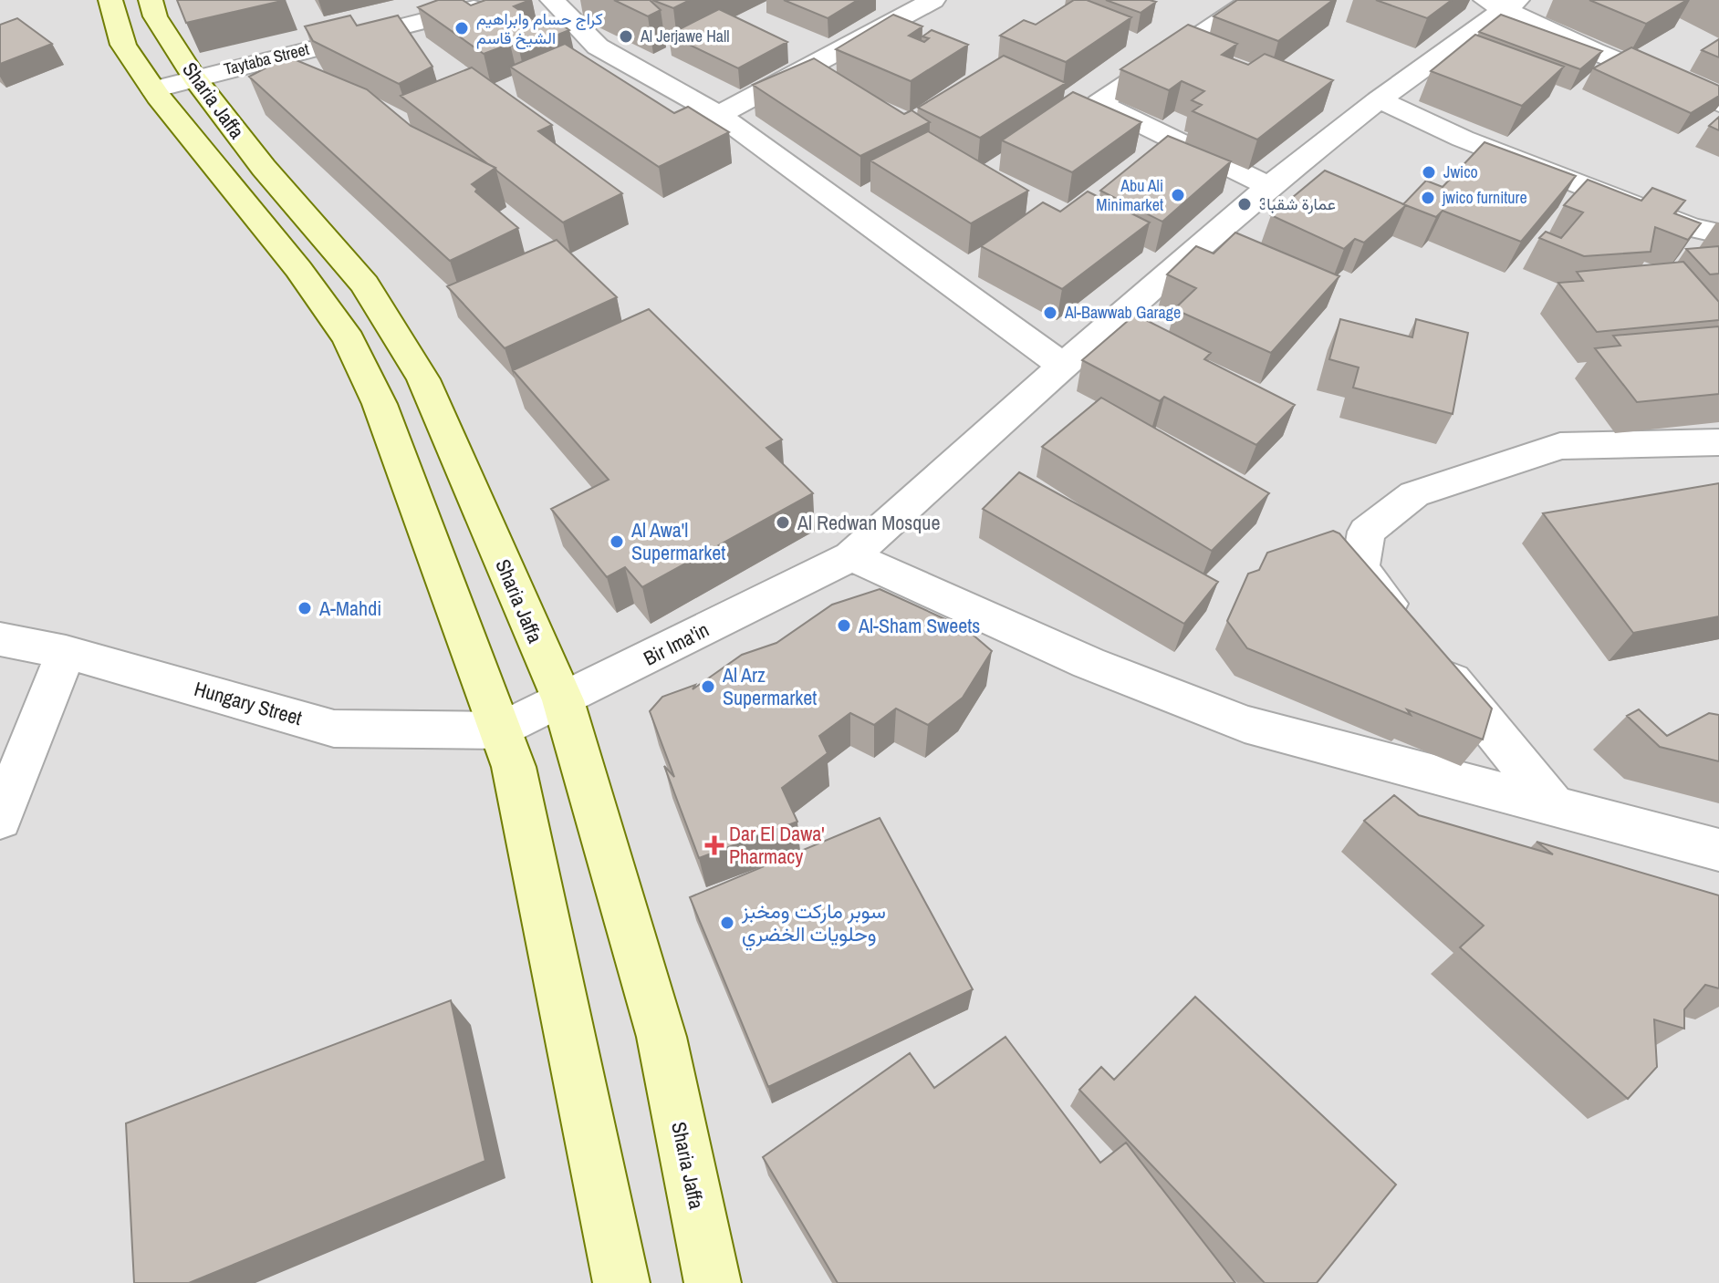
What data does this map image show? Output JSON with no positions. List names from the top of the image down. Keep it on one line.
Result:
{"streets":{"main road":["Sharia Jaffa"],"street":["Taytaba Street","Bir Ima'in","Hungary Street"]},"crossings":[["Taytaba Street","Sharia Jaffa"],["Sharia Jaffa","Bir Ima'in"],["Sharia Jaffa","Hungary Street"],["Bir Ima'in","Hungary Street"]],"places":{"other":["كراج حسام وابراهيم الشيخ قاسم","Al Jerjawe Hall","Jwico","Abu Ali Minimarket","jwico furniture","عمارة شقبا3","Al-Bawwab Garage","Al Redwan Mosque","Al Awa'l Supermarket","A-Mahdi","Al-Sham Sweets","Al Arz Supermarket","سوبر ماركت ومخبز وحلويات الخضري"],"health":["Dar El Dawa' Pharmacy"]}}
